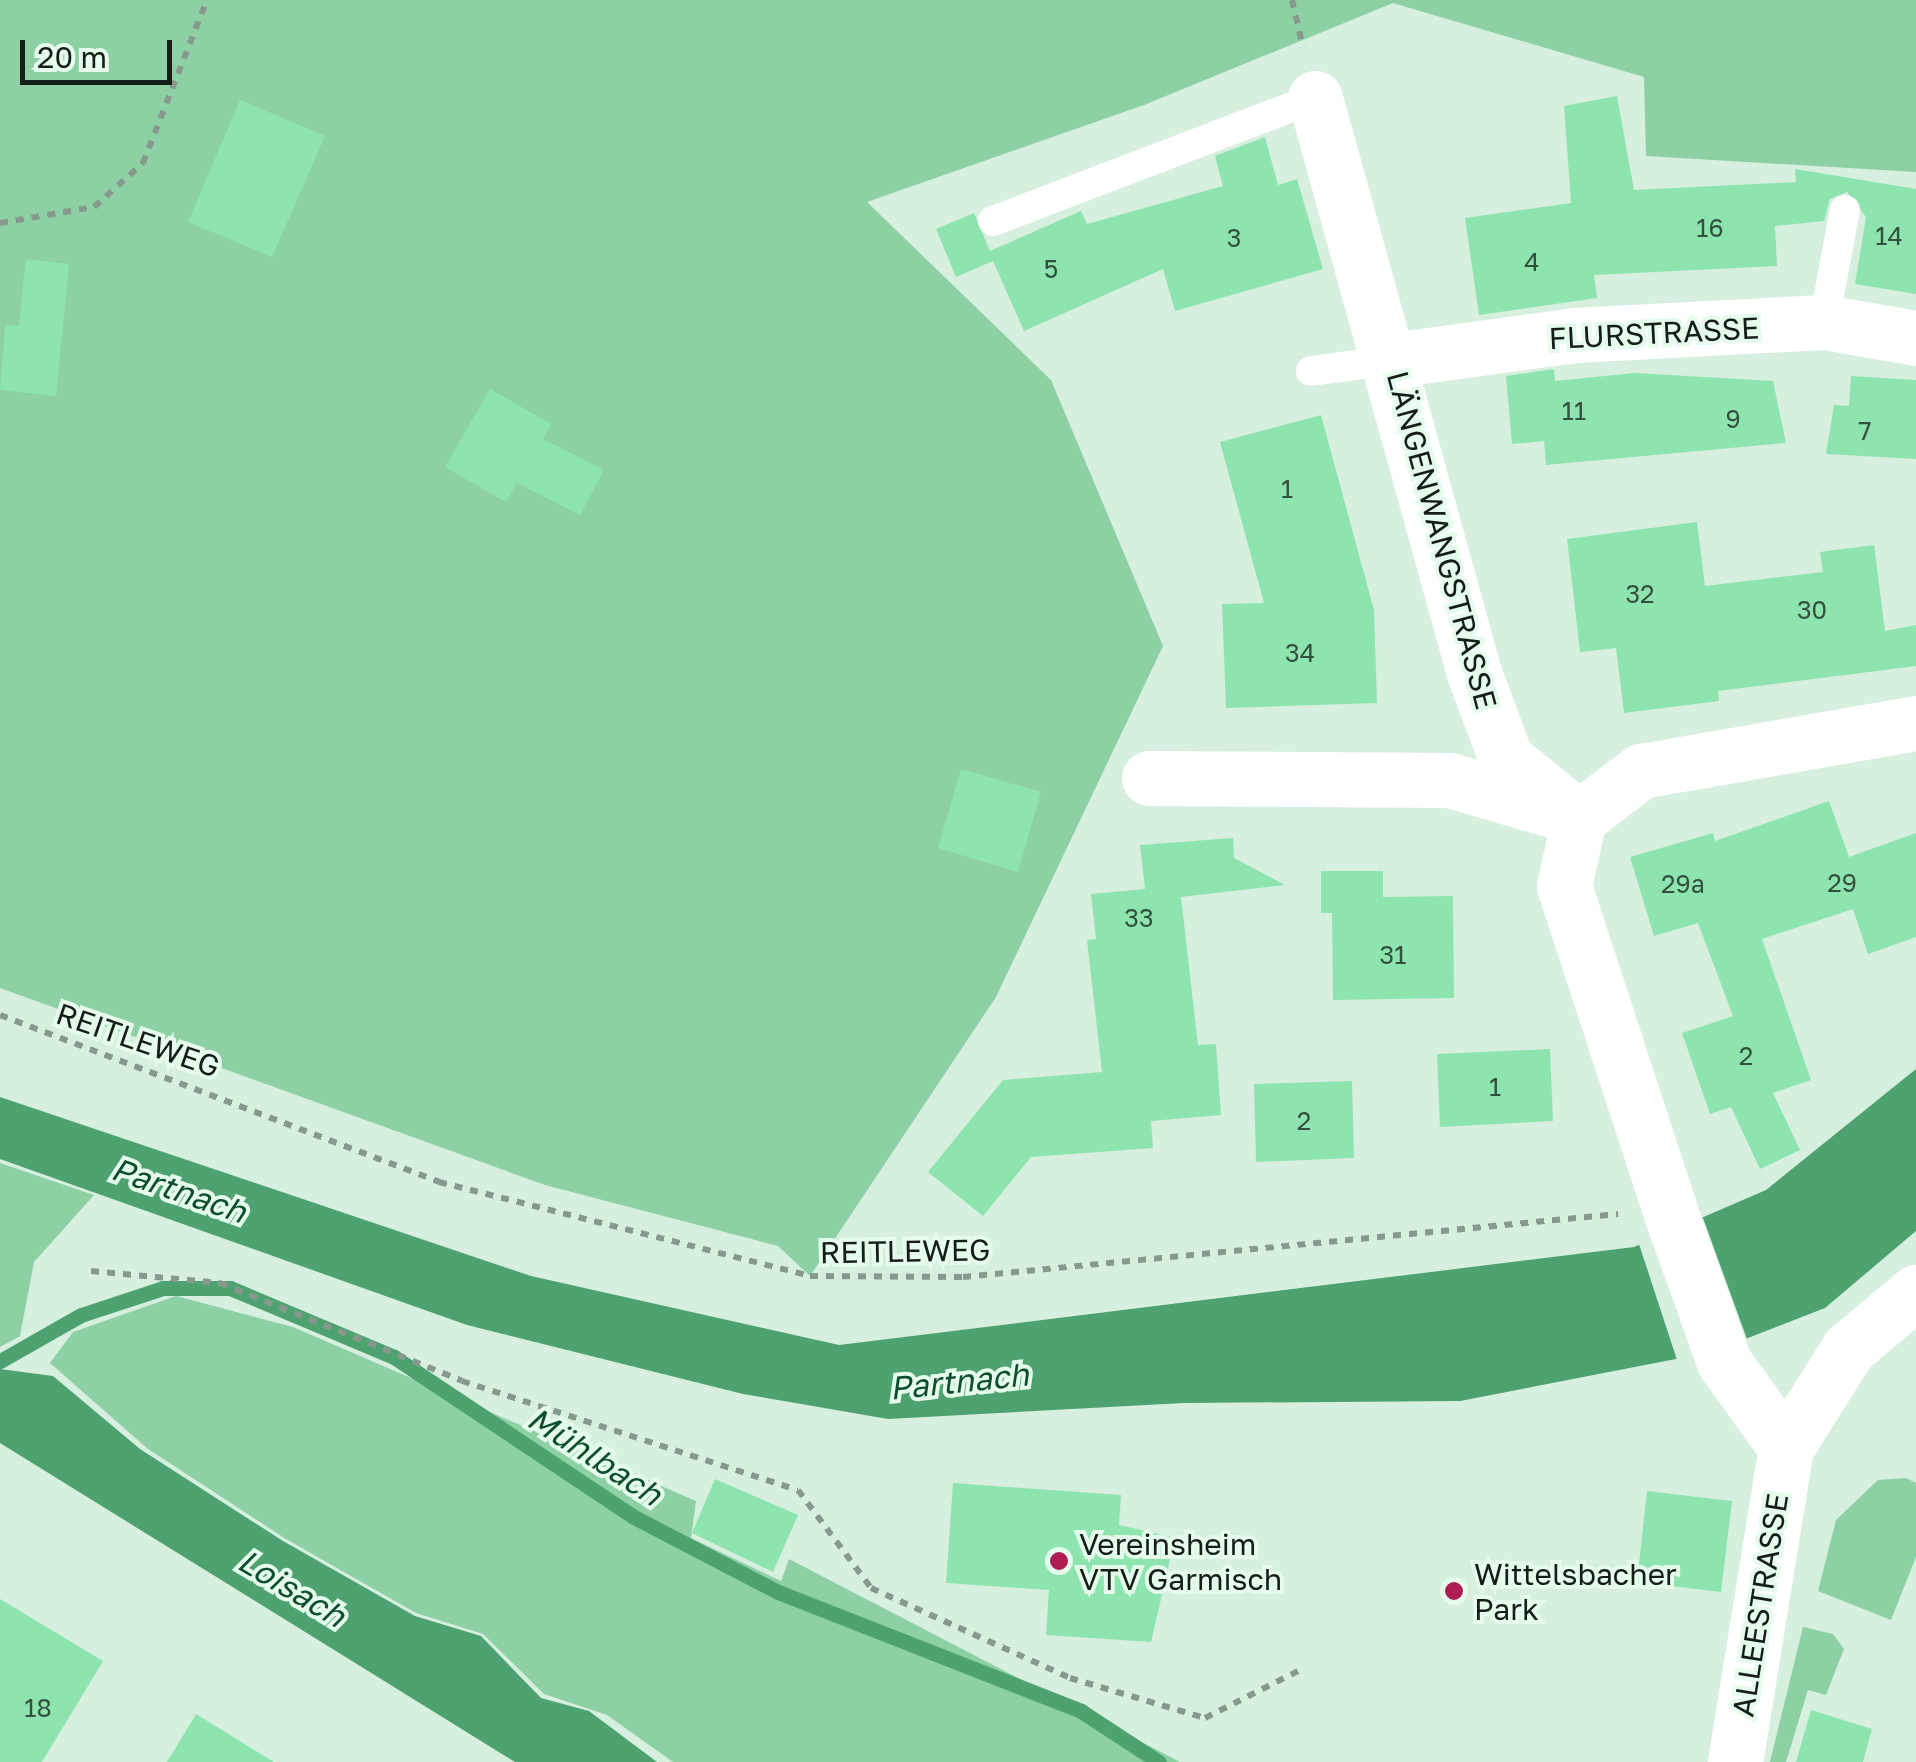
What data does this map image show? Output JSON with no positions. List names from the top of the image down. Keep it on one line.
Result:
{"streets":{"street":["FLURSTRASSE","LÄNGENWANGSTRASSE","ALLEESTRASSE"],"path":["REITLEWEG"]},"crossings":[["FLURSTRASSE","LÄNGENWANGSTRASSE"]],"water":["Partnach","Mühlbach","Loisach"],"places":["Vereinsheim VTV Garmisch","Wittelsbacher Park"],"house_numbers":["16","14","3","4","5","11","9","7","1","32","30","34","29","29a","33","31","2","1","2","18"],"scale_bar":"20 m"}
